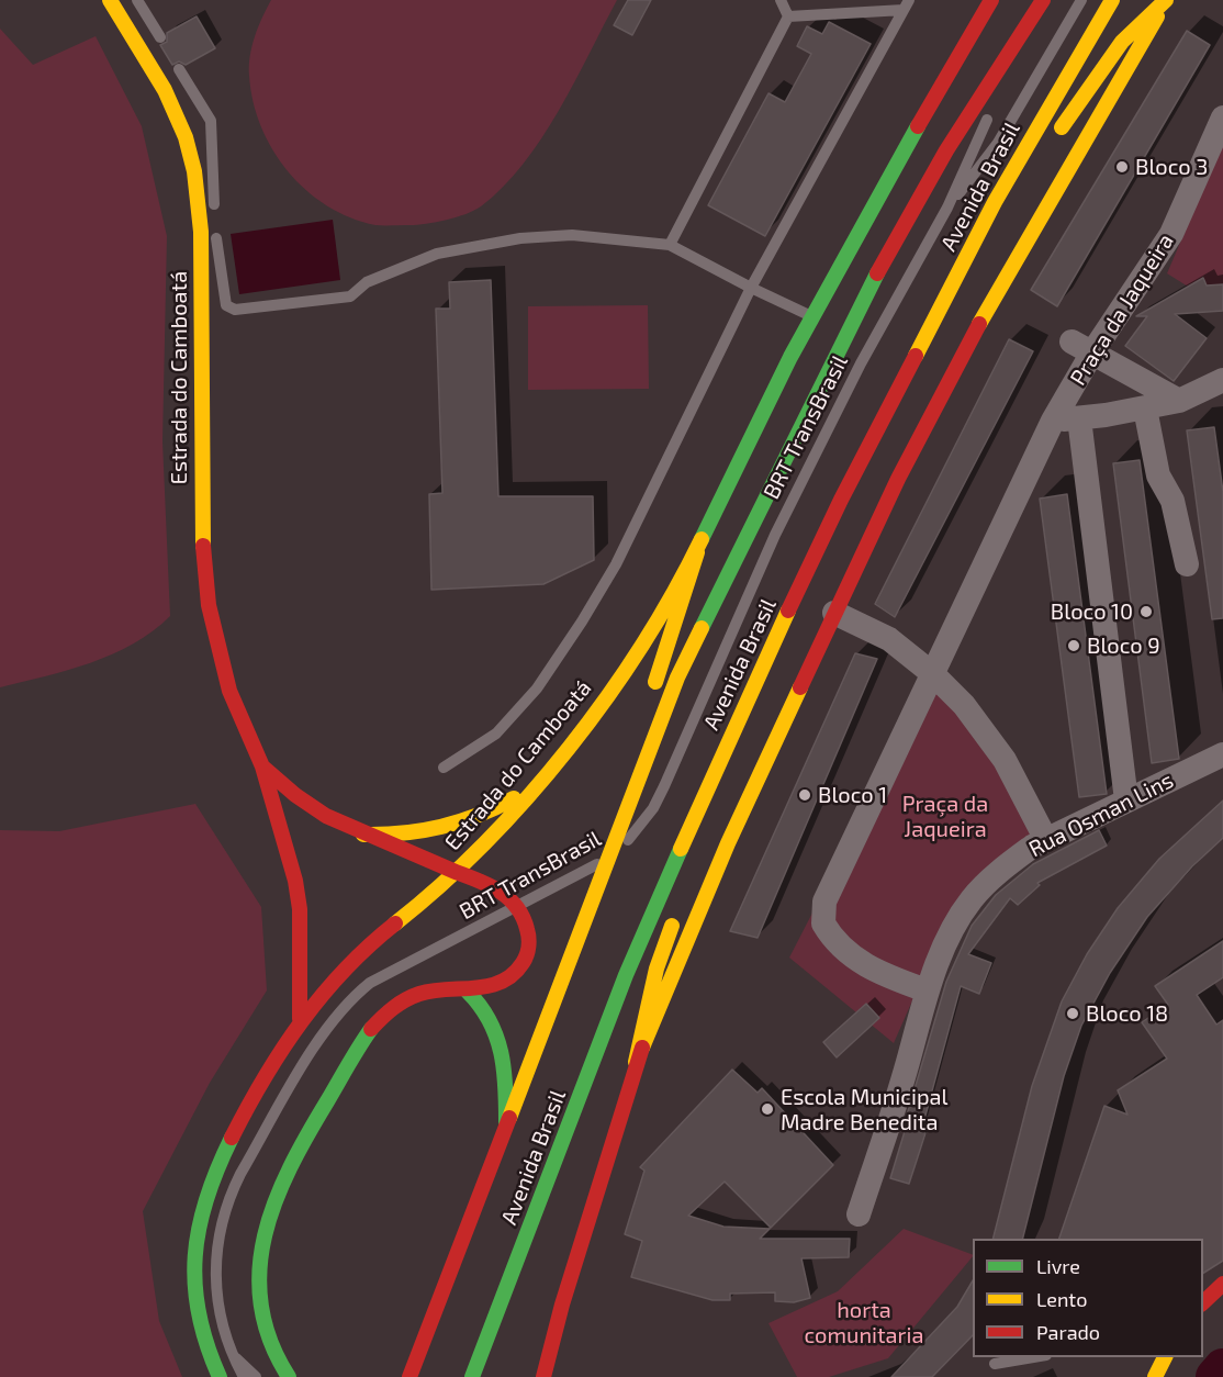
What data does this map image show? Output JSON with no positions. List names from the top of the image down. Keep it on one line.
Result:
{"streets":{"main road":["Avenida Brasil","Estrada do Camboatá"],"street":["Praça da Jaqueira","Rua Osman Lins"],"lane":["BRT TransBrasil"]},"crossings":[["Praça da Jaqueira","Rua Osman Lins"]],"parks":["Praça da Jaqueira","horta comunitaria"],"places":["Bloco 3","Bloco 10","Bloco 9","Bloco 1","Bloco 18","Escola Municipal Madre Benedita"],"legend":["Livre","Lento","Parado"]}
